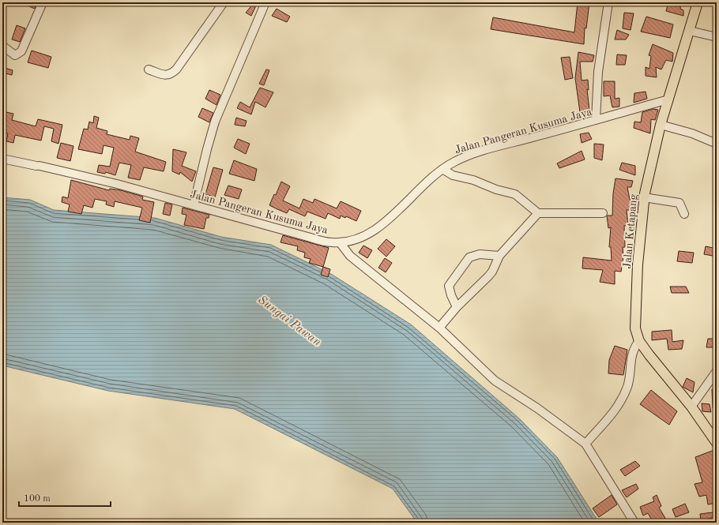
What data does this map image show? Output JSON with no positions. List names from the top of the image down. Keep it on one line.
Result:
{"streets":{"main road":["Jalan Ketapang"],"street":["Jalan Pangeran Kusuma Jaya"]},"crossings":[["Jalan Pangeran Kusuma Jaya","Jalan Ketapang"]],"water":["Sungai Pawan"],"scale_bar":"100 m"}
